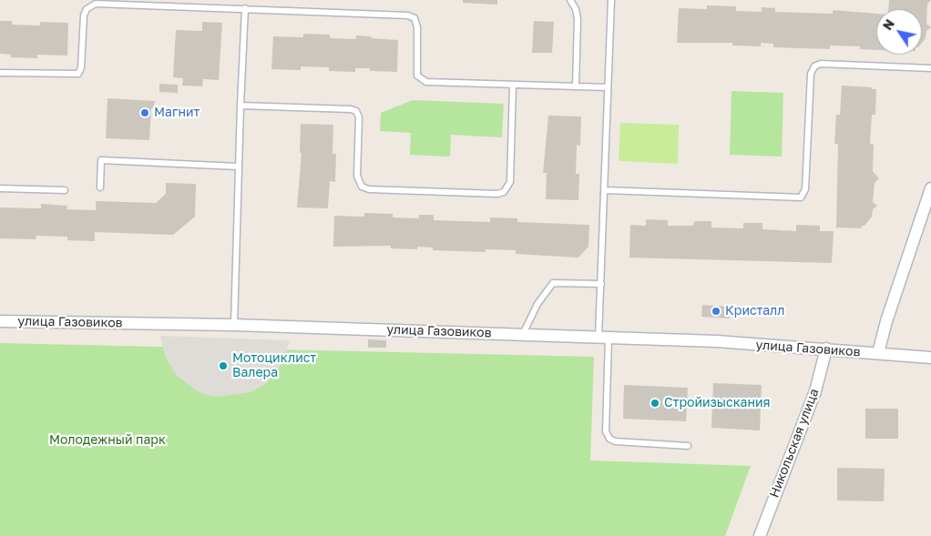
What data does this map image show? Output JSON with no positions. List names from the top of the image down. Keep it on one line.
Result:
{"streets":{"street":["улица Газовиков","Никольская улица"]},"crossings":[["улица Газовиков","Никольская улица"]],"parks":["Молодежный парк"],"places":["Магнит","Кристалл","Мотоциклист Валера","Стройизыскания"],"north":"top left"}
